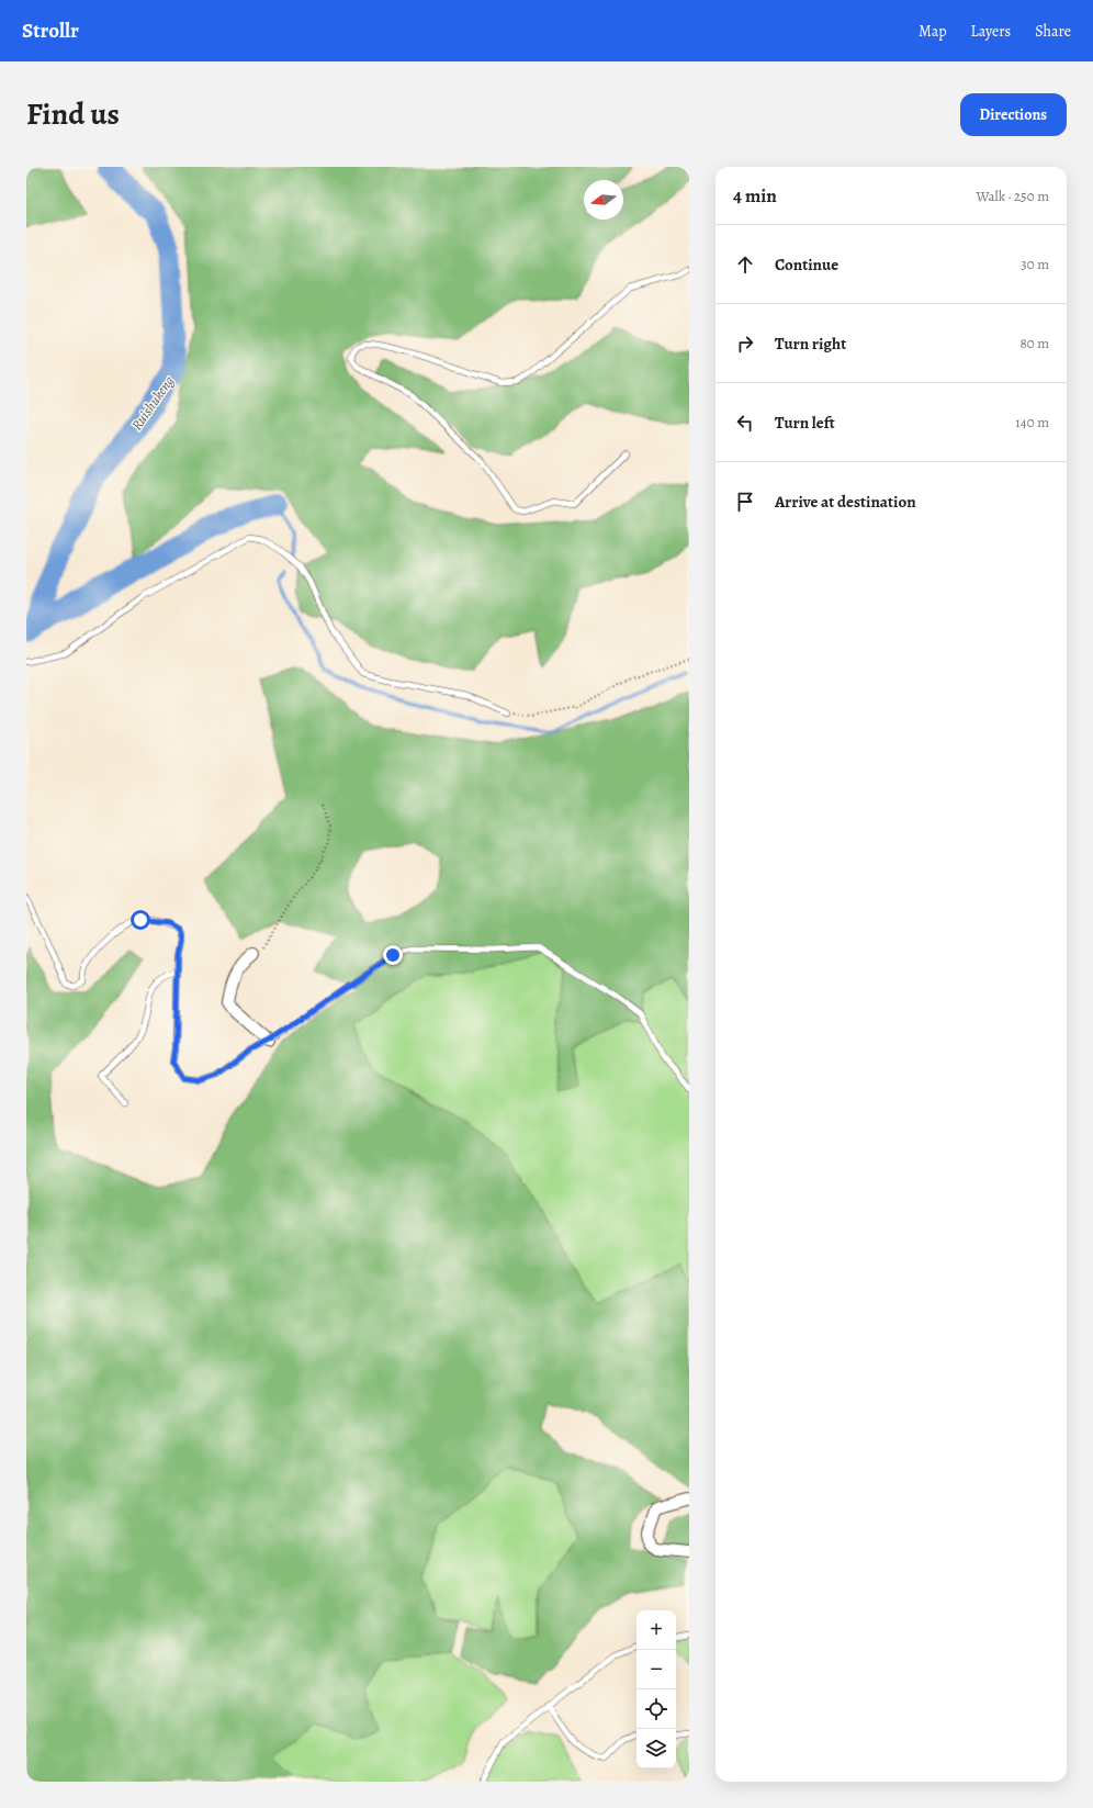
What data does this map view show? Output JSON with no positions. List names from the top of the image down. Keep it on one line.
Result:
{"water":["Ruishukeng"],"north":"left","page":{"header":"Strollr","nav":["Map","Layers","Share"],"title":"Find us","buttons":"Directions","heading":["4 min","Walk · 250 m"],"list":[["Continue","30 m"],["Turn right","80 m"],["Turn left","140 m"],"Arrive at destination"],"map_buttons":["+","−"]}}
